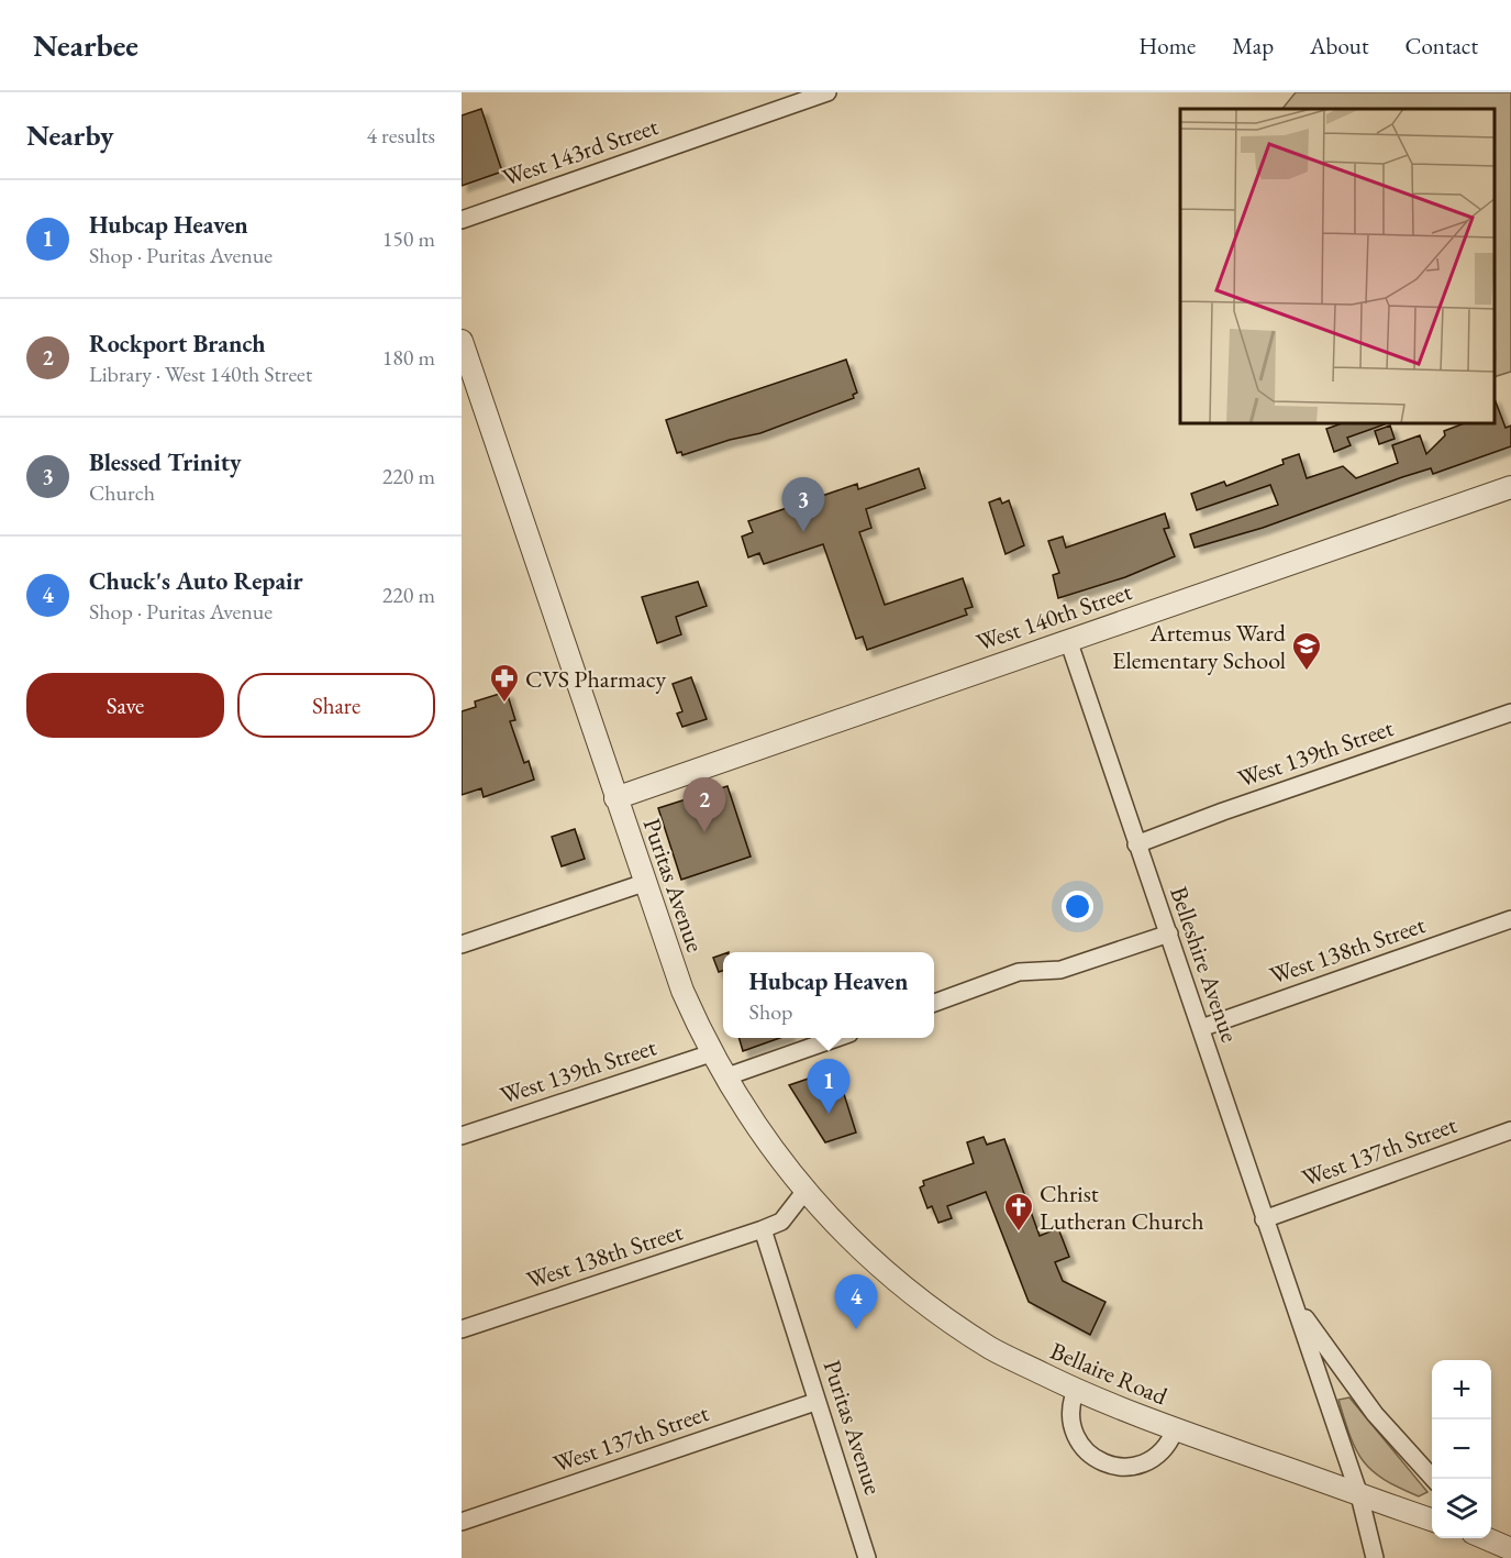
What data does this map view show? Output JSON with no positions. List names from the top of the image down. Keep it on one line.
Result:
{"streets":{"street":["West 143rd Street","West 140th Street","West 139th Street","Puritas Avenue","West 138th Street","Belleshire Avenue","West 137th Street","Bellaire Road"]},"crossings":[["West 140th Street","Puritas Avenue"],["West 140th Street","Belleshire Avenue"],["West 139th Street","Puritas Avenue"],["West 139th Street","Belleshire Avenue"],["Puritas Avenue","West 138th Street"],["Puritas Avenue","West 137th Street"],["Puritas Avenue","Bellaire Road"],["West 138th Street","Belleshire Avenue"],["Belleshire Avenue","West 137th Street"],["Belleshire Avenue","Bellaire Road"]],"places":{"school or university":["Artemus Ward Elementary School"],"pharmacy":["CVS Pharmacy"],"church":["Christ Lutheran Church"]},"page":{"header":"Nearbee","nav":["Home","Map","About","Contact"],"heading":["Nearby","4 results"],"list":[{"mark":"1","name":"Hubcap Heaven","note":"Shop · Puritas Avenue","value":"150 m"},{"mark":"2","name":"Rockport Branch","note":"Library · West 140th Street","value":"180 m"},{"mark":"3","name":"Blessed Trinity","note":"Church","value":"220 m"},{"mark":"4","name":"Chuck's Auto Repair","note":"Shop · Puritas Avenue","value":"220 m"}],"pins":["3","2","1","4"],"buttons":["Save","Share"],"popup":["Hubcap Heaven","Shop"],"map_buttons":["+","−"]}}
